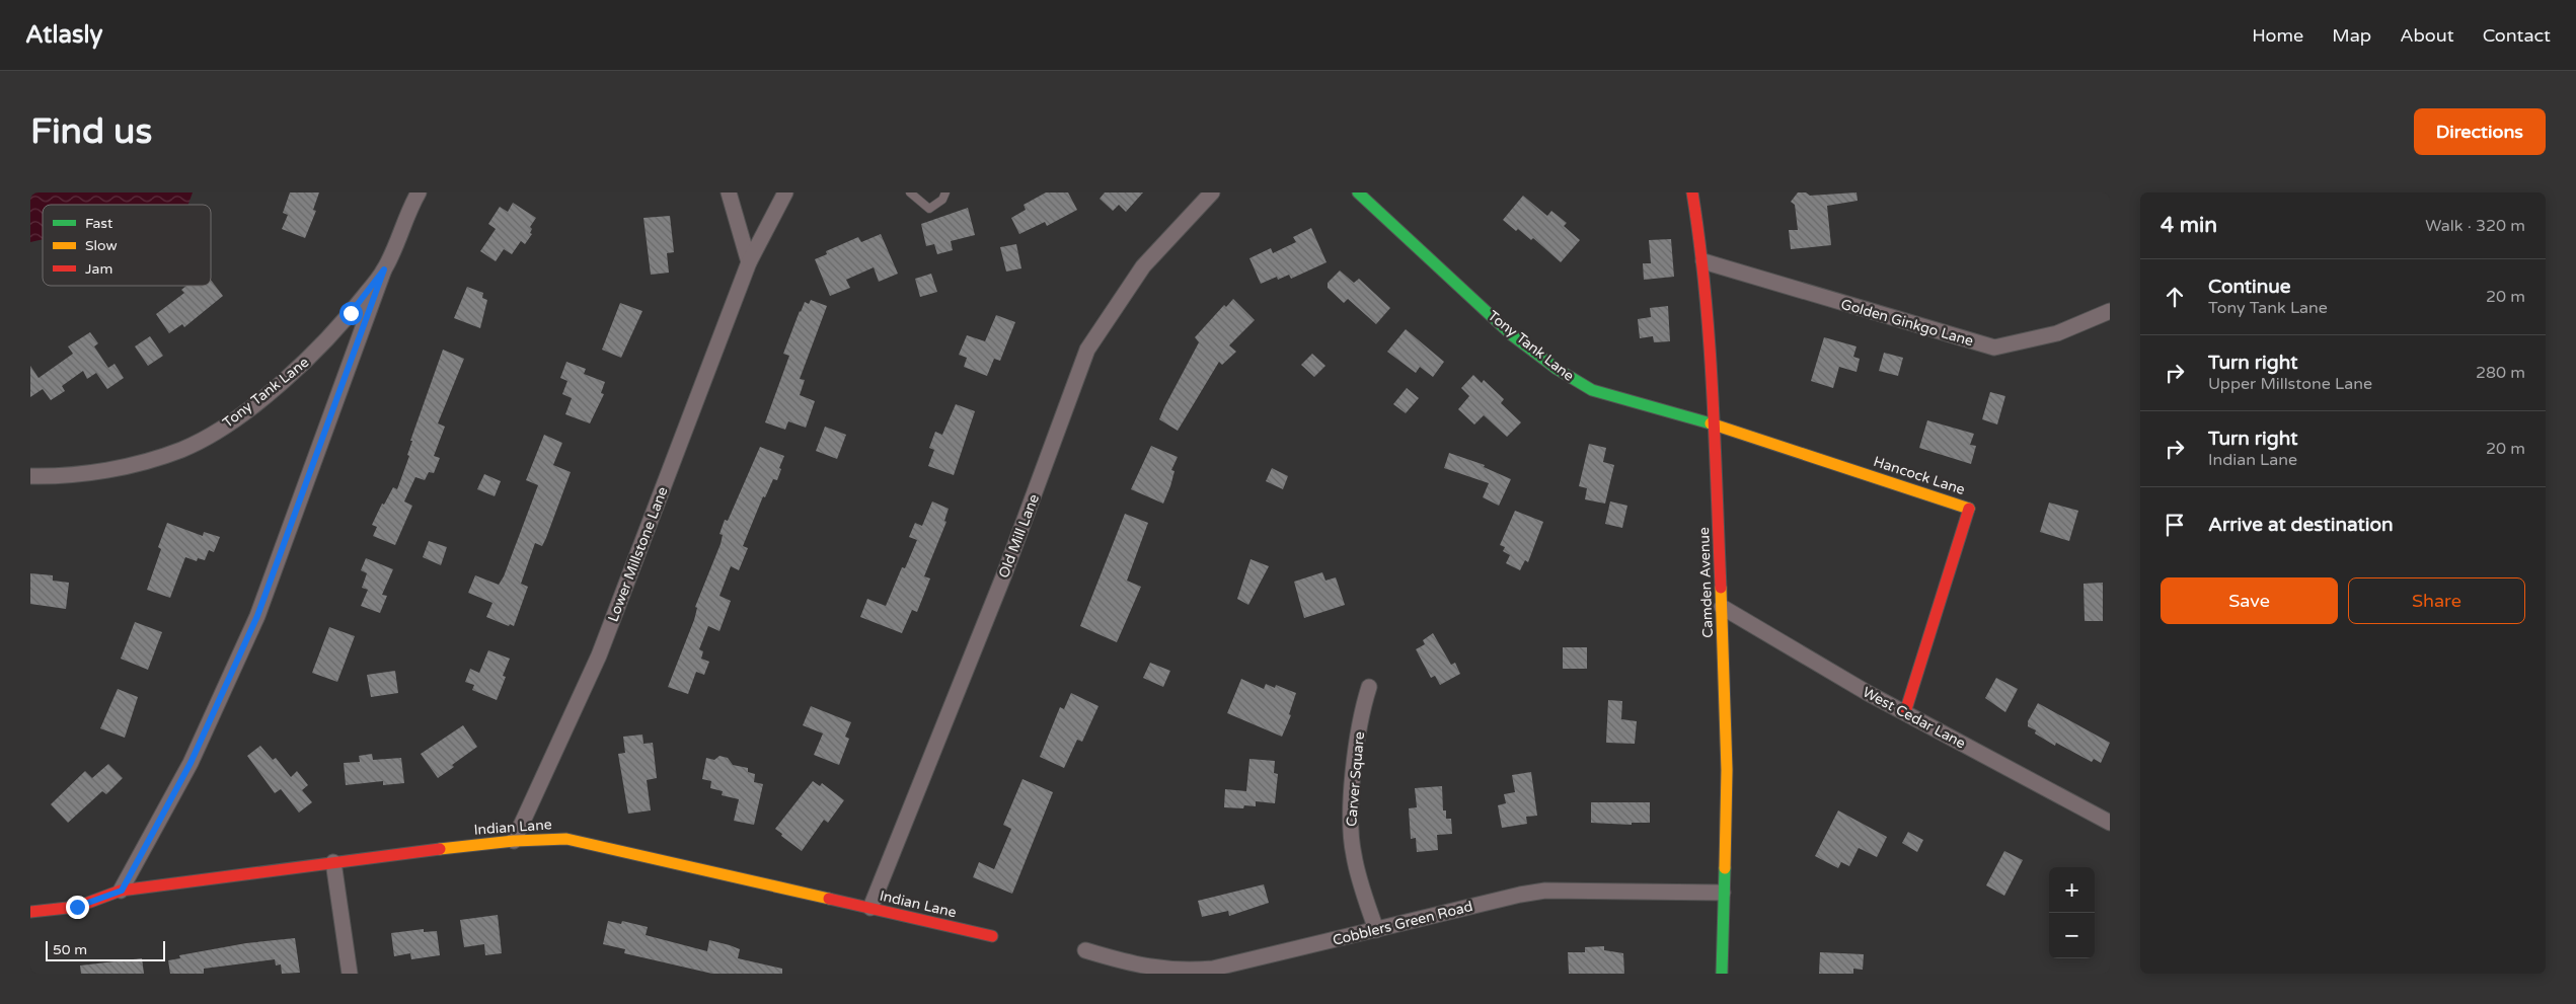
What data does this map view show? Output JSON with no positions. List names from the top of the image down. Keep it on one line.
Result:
{"streets":{"street":["Golden Ginkgo Lane","Tony Tank Lane","Hancock Lane","Old Mill Lane","Lower Millstone Lane","Camden Avenue","West Cedar Lane","Carver Square","Indian Lane","Cobblers Green Road"]},"crossings":[["Golden Ginkgo Lane","Camden Avenue"],["Tony Tank Lane","Hancock Lane"],["Tony Tank Lane","Camden Avenue"],["Hancock Lane","Camden Avenue"],["Hancock Lane","West Cedar Lane"],["Old Mill Lane","Indian Lane"],["Lower Millstone Lane","Indian Lane"],["Camden Avenue","West Cedar Lane"],["Camden Avenue","Cobblers Green Road"],["Carver Square","Cobblers Green Road"]],"legend":["Fast","Slow","Jam"],"scale_bar":"50 m","page":{"header":"Atlasly","nav":["Home","Map","About","Contact"],"buttons":["Directions",["Save","Share"]],"title":"Find us","heading":["4 min","Walk · 320 m"],"list":[["Continue","Tony Tank Lane","20 m"],["Turn right","Upper Millstone Lane","280 m"],["Turn right","Indian Lane","20 m"],"Arrive at destination"],"map_buttons":["+","−"],"scale":"50 m"}}
